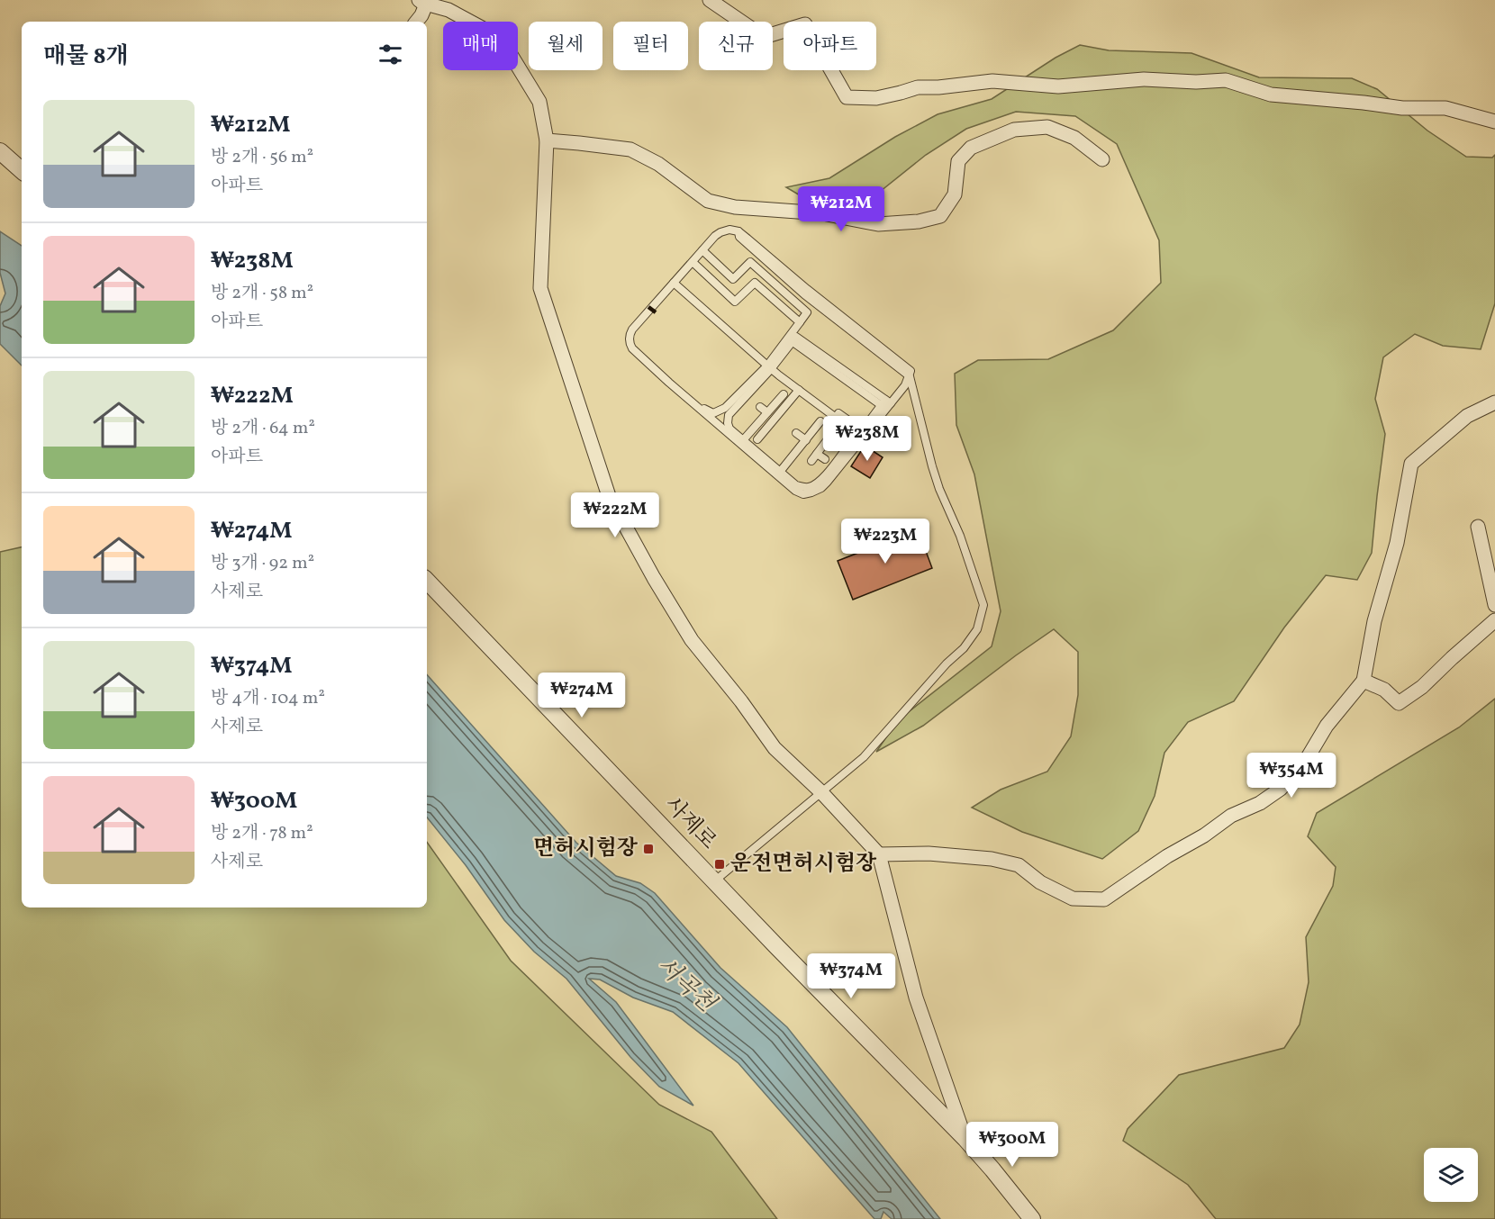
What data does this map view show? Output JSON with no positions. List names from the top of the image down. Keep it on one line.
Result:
{"streets":{"street":["사제로"]},"water":["서곡천"],"places":{"transit":["면허시험장","운전면허시험장"]},"page":{"chip":["매매","월세","필터","신규","아파트"],"heading":"매물 8개","list":[{"name":"₩212M","note":"방 2개 · 56 m² · 아파트"},{"name":"₩238M","note":"방 2개 · 58 m² · 아파트"},{"name":"₩222M","note":"방 2개 · 64 m² · 아파트"},{"name":"₩274M","note":"방 3개 · 92 m² · 사제로"},{"name":"₩374M","note":"방 4개 · 104 m² · 사제로"},{"name":"₩300M","note":"방 2개 · 78 m² · 사제로"}],"price":["₩212M","₩238M","₩222M","₩223M","₩274M","₩354M","₩374M","₩300M"]}}
